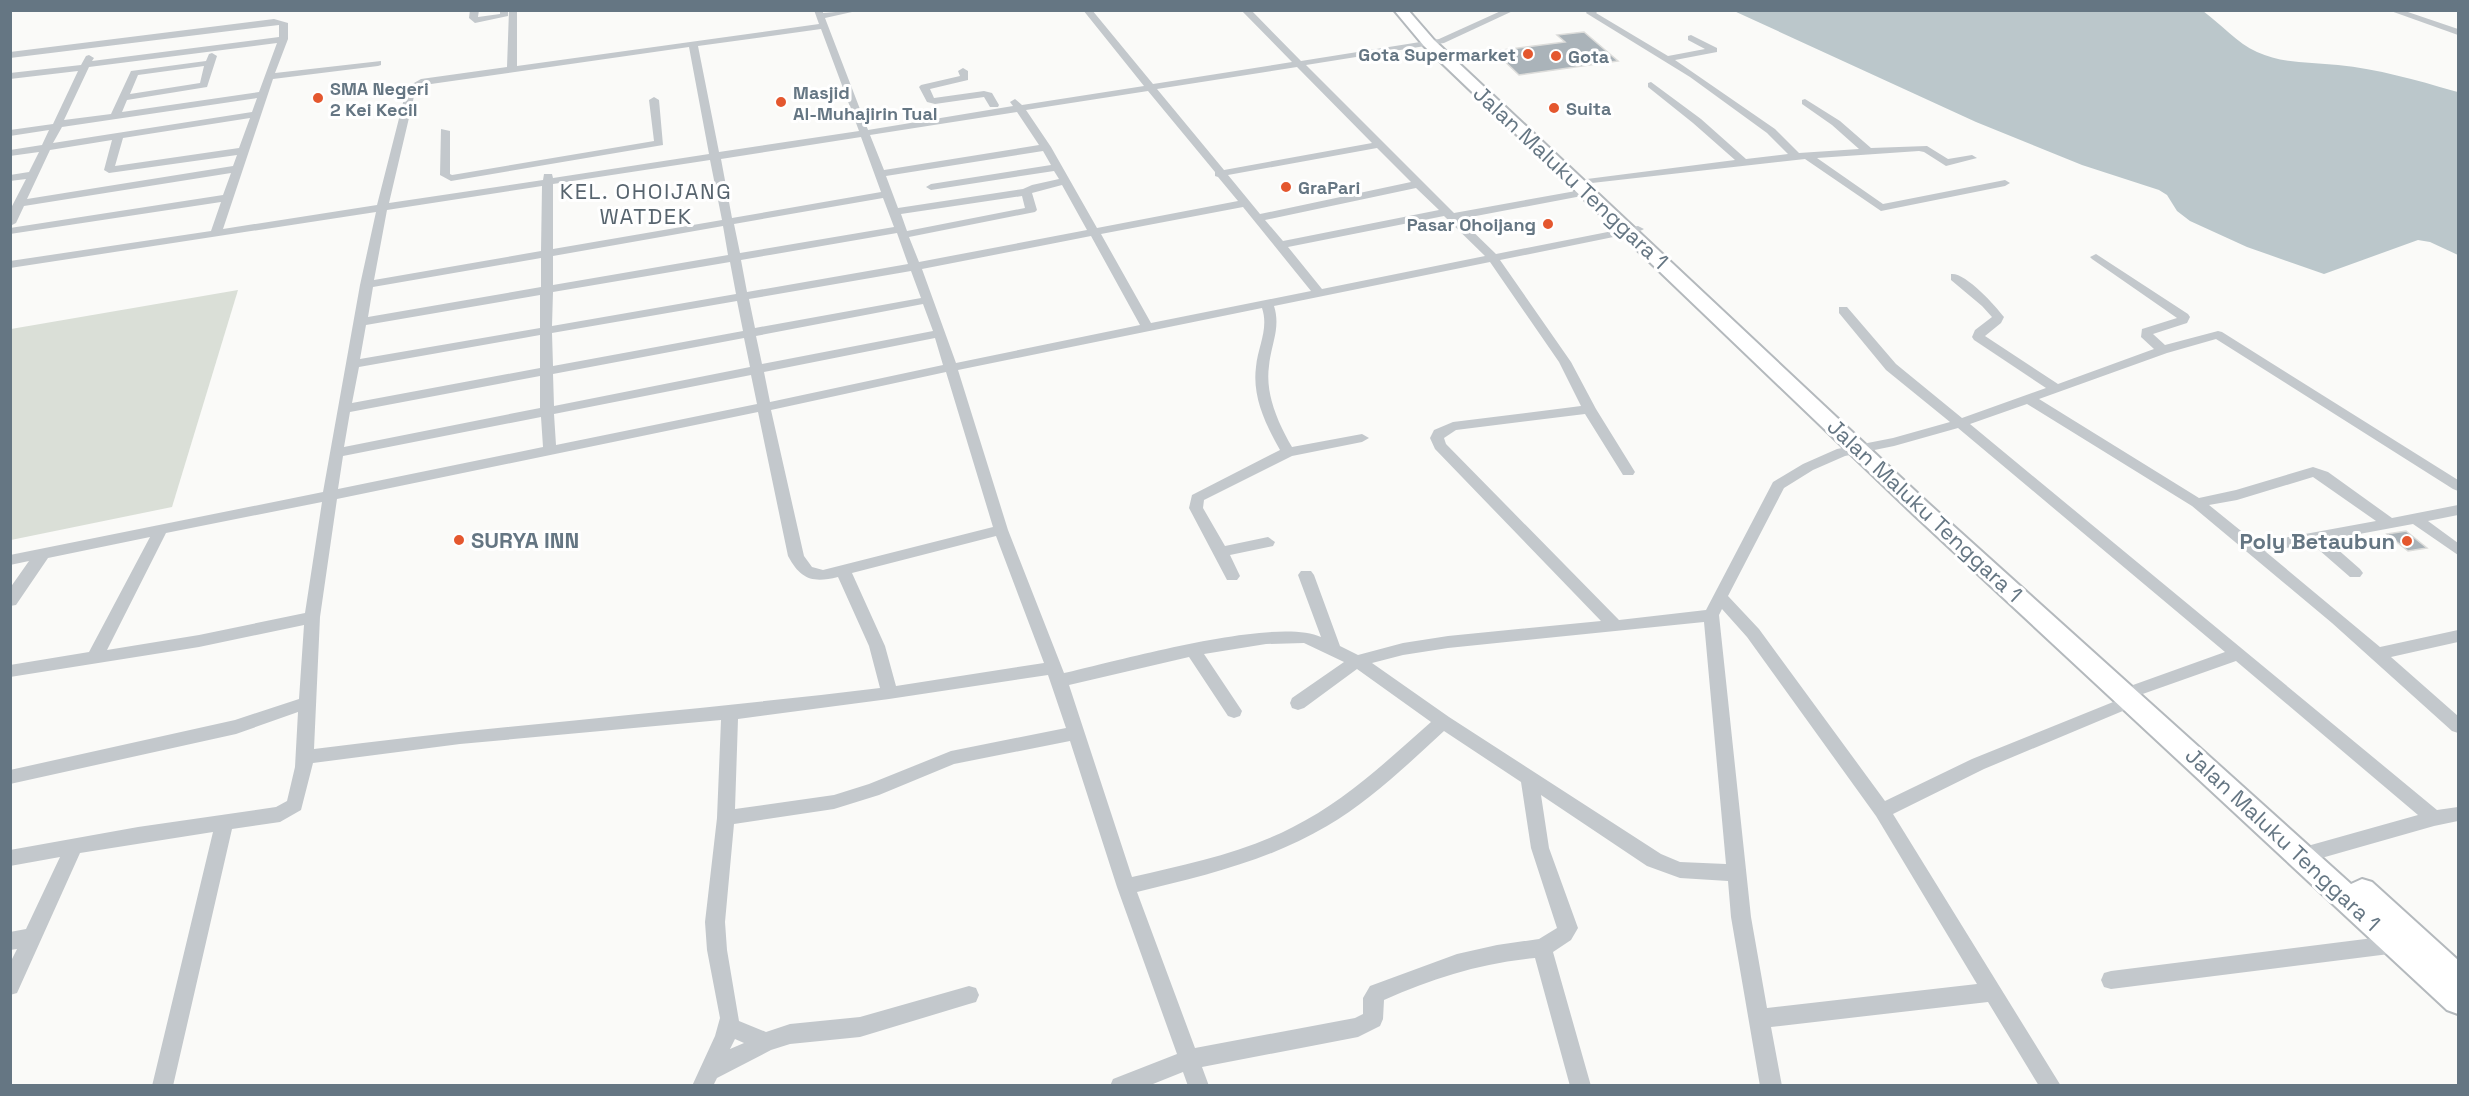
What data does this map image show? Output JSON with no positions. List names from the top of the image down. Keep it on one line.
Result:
{"streets":{"highway":["Jalan Maluku Tenggara 1"]},"districts":["KEL. OHOIJANG WATDEK"],"places":["Gota Supermarket","Gota","SMA Negeri 2 Kei Kecil","Masjid Al-Muhajirin Tual","Suita","GraPari","Pasar Ohoijang","SURYA INN","Poly Betaubun"]}
